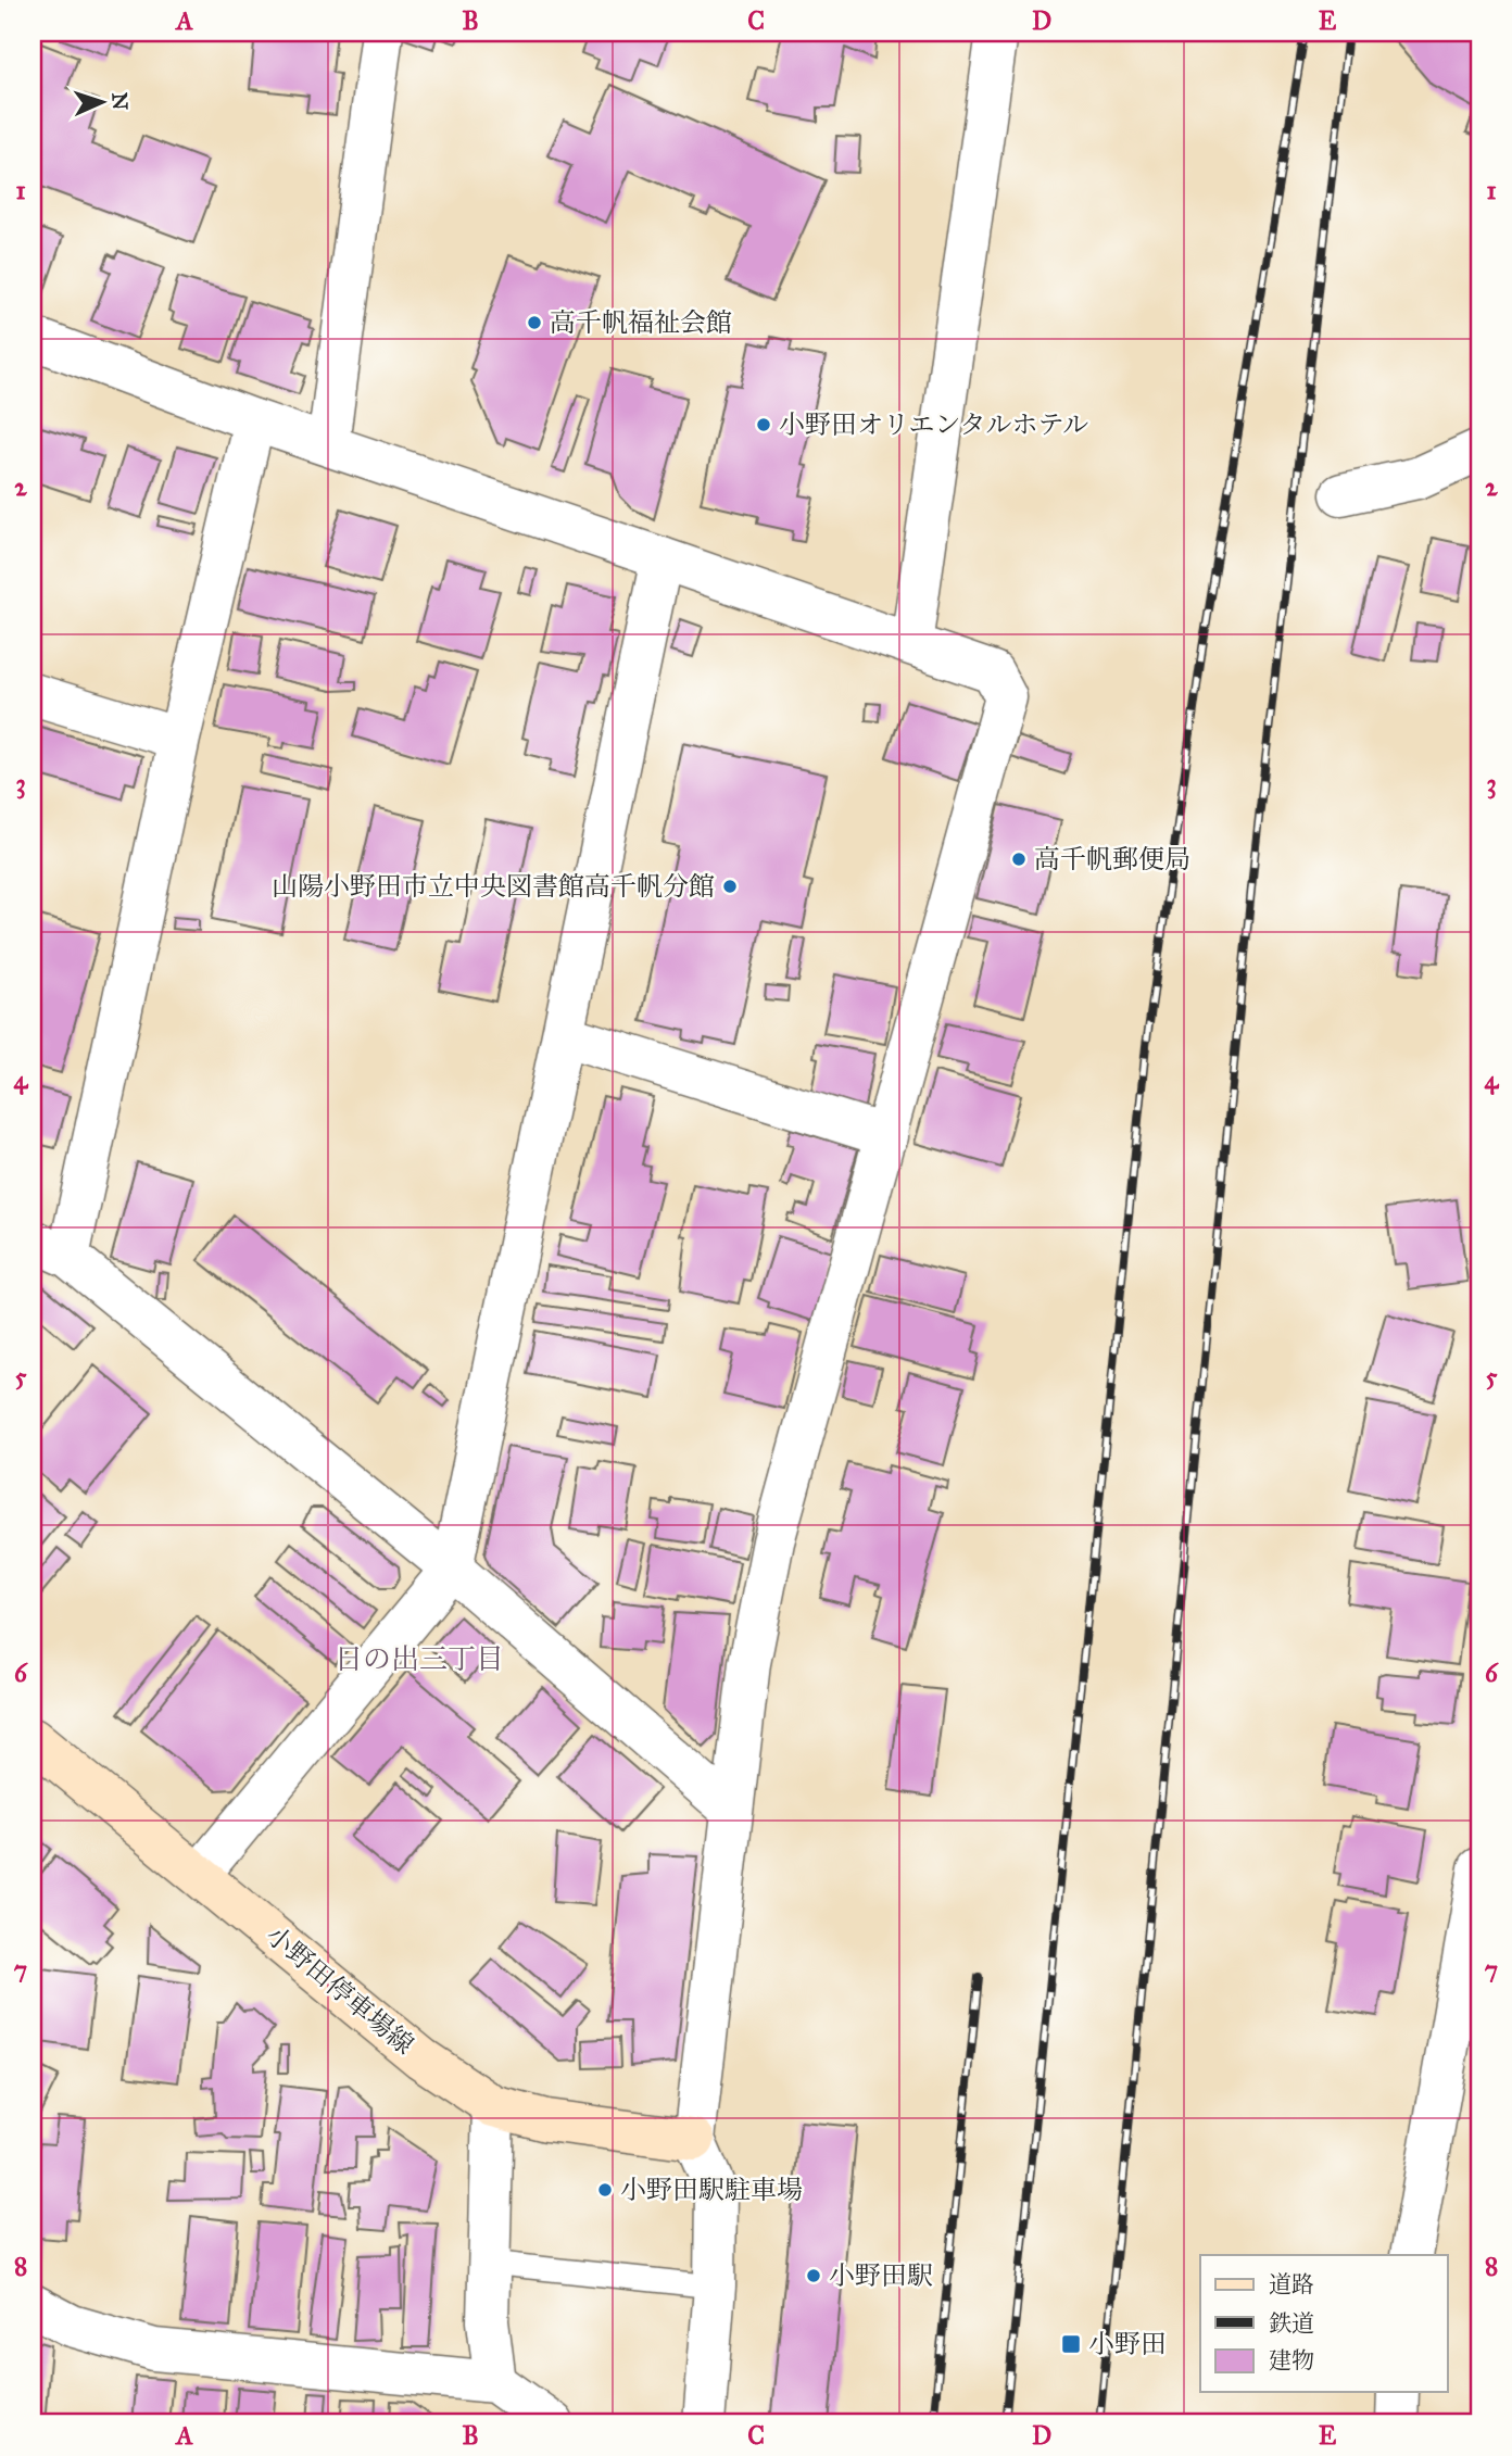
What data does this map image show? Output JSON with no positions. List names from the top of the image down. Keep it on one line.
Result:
{"streets":{"main road":["小野田停車場線"]},"districts":["日の出三丁目"],"places":{"other":["高千帆福祉会館","小野田オリエンタルホテル","高千帆郵便局","山陽小野田市立中央図書館高千帆分館","小野田駅駐車場","小野田駅"],"transit":["小野田"]},"legend":["道路","鉄道","建物"],"north":"right","grid":{"columns":["A","B","C","D","E"],"rows":["1","2","3","4","5","6","7","8"]}}
